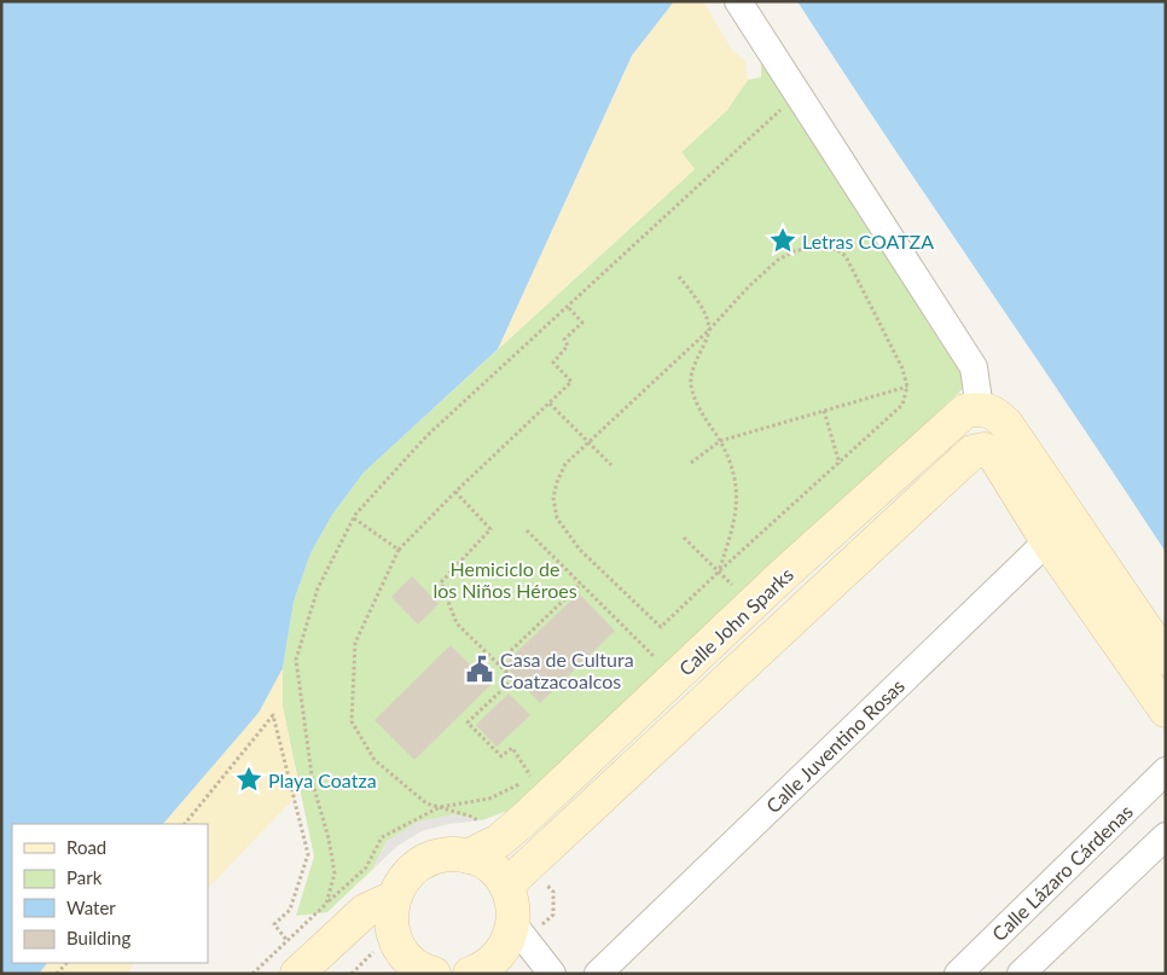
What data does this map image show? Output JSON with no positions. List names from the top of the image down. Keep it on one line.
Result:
{"streets":{"main road":["Calle John Sparks"],"street":["Calle Juventino Rosas","Calle Lázaro Cárdenas"]},"crossings":[["Calle John Sparks","Calle Juventino Rosas"]],"parks":["Hemiciclo de los Niños Héroes"],"places":{"place":["Letras COATZA","Playa Coatza"],"public building":["Casa de Cultura Coatzacoalcos"]},"legend":["Road","Park","Water","Building"]}
